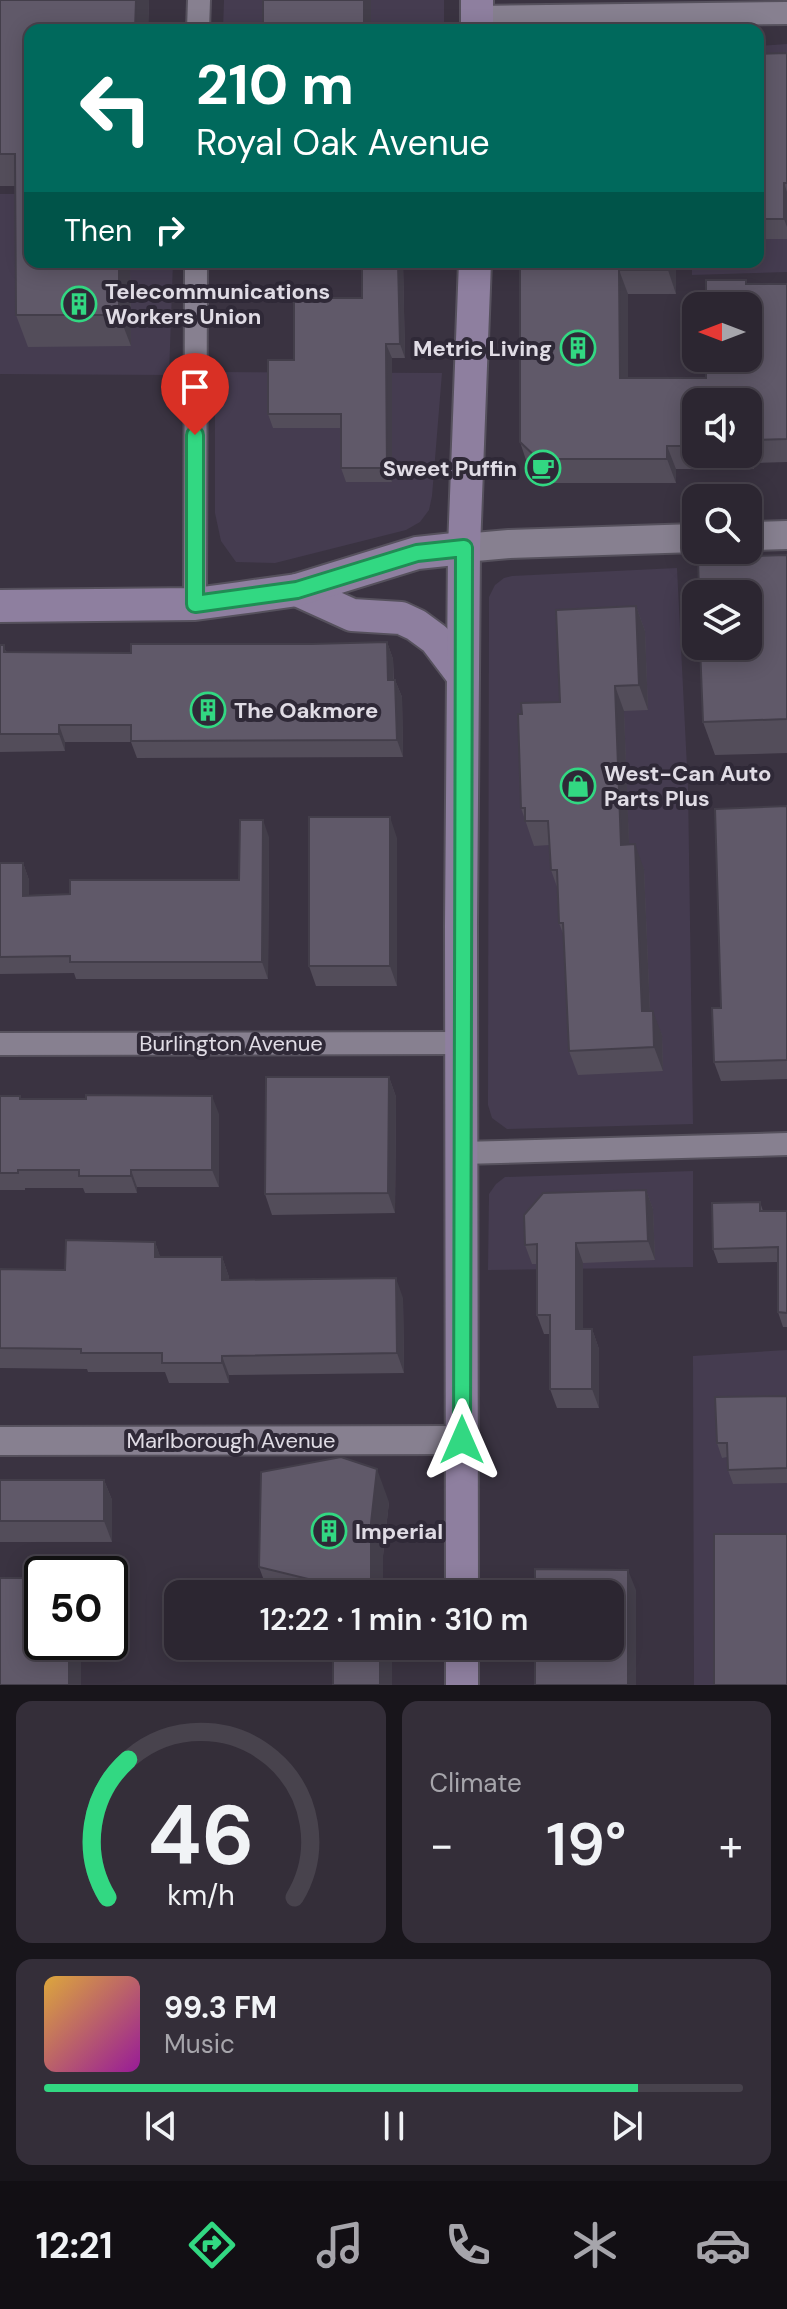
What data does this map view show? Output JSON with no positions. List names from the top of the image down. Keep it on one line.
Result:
{"streets":{"street":["Burlington Avenue","Marlborough Avenue"]},"places":{"building":["Telecommunications Workers Union","Metric Living","The Oakmore","Imperial"],"cafe":["Sweet Puffin"],"shop":["West-Can Auto Parts Plus"]},"north":"left","page":{"turn":["210 m","Royal Oak Avenue"],"then":"Then","limit":"50","trip":"12:22 · 1 min · 310 m","tile":"Climate","heat":["−","19°","+"],"song":["99.3 FM","Music"],"tabs":"12:21","gauge":["46","km/h"]}}
